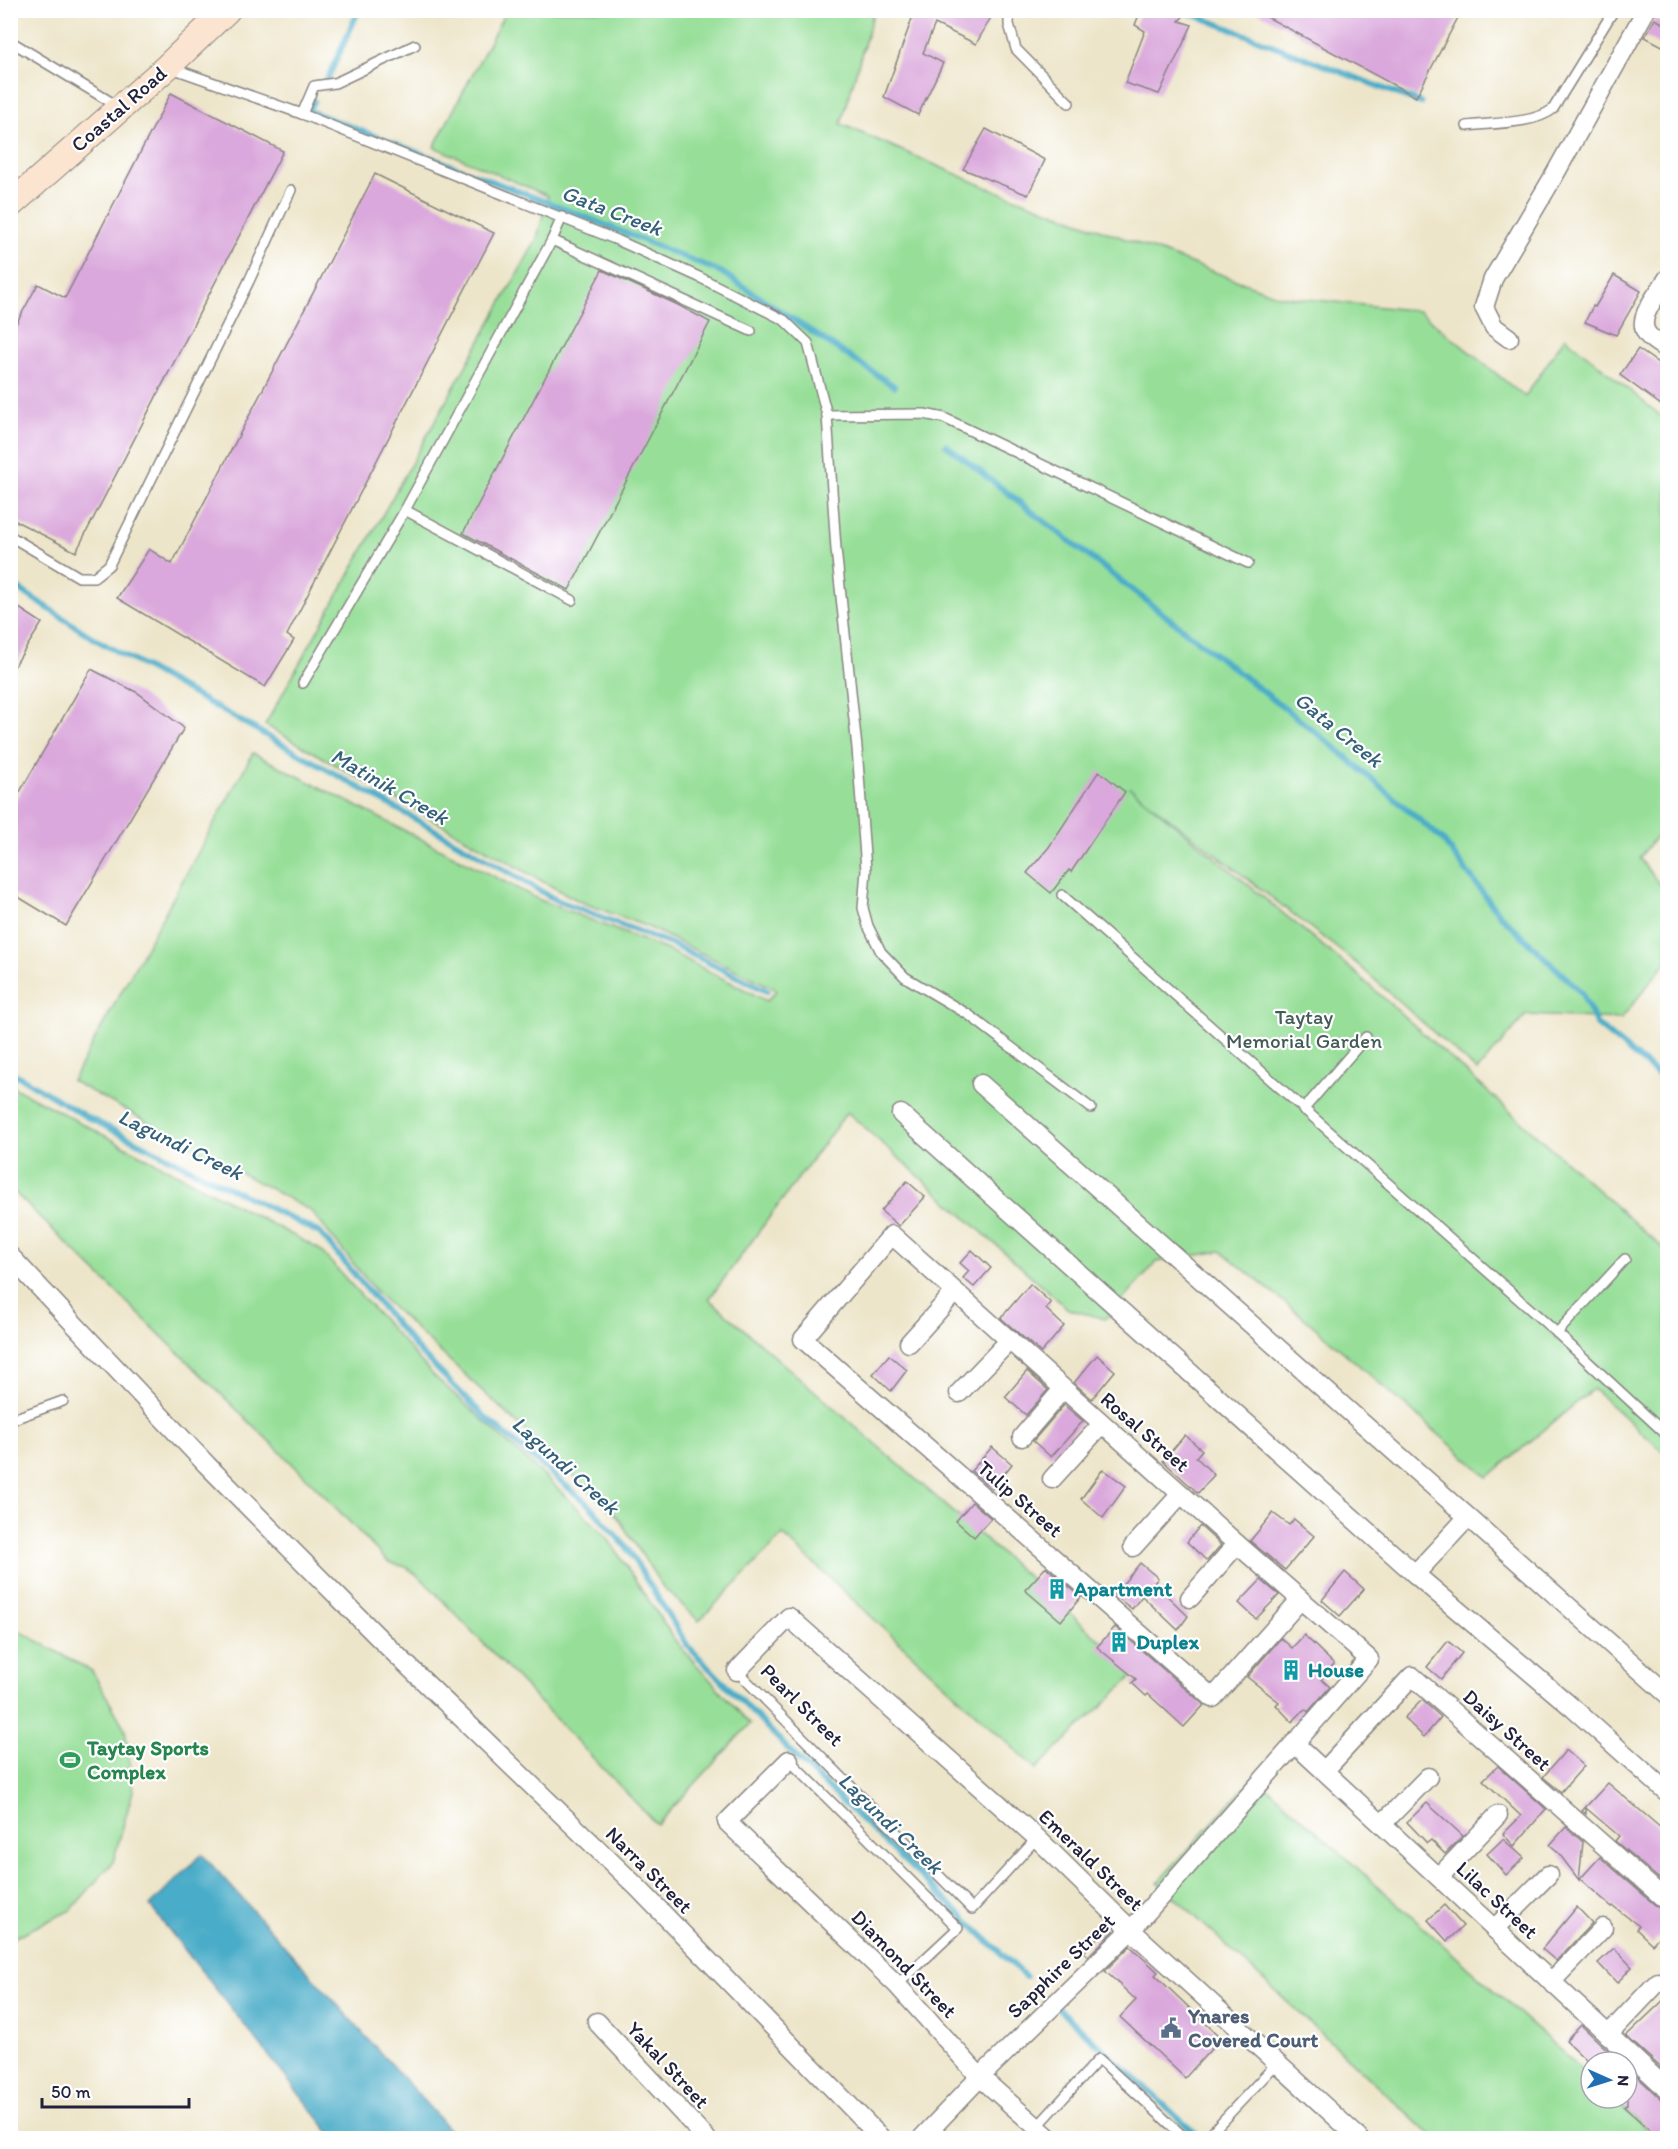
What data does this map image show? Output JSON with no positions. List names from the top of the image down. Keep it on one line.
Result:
{"streets":{"main road":["Coastal Road"],"street":["Rosal Street","Tulip Street","Pearl Street","Daisy Street","Emerald Street","Narra Street","Lilac Street","Diamond Street","Sapphire Street","Yakal Street"]},"crossings":[["Rosal Street","Tulip Street"],["Rosal Street","Sapphire Street"],["Pearl Street","Emerald Street"],["Daisy Street","Lilac Street"],["Emerald Street","Sapphire Street"],["Lilac Street","Sapphire Street"],["Diamond Street","Sapphire Street"]],"water":["Gata Creek","Matinik Creek","Lagundi Creek"],"parks":["Taytay Memorial Garden"],"places":{"building":["Apartment","Duplex","House"],"sports":["Taytay Sports Complex"],"public building":["Ynares Covered Court"]},"scale_bar":"50 m","north":"right"}
